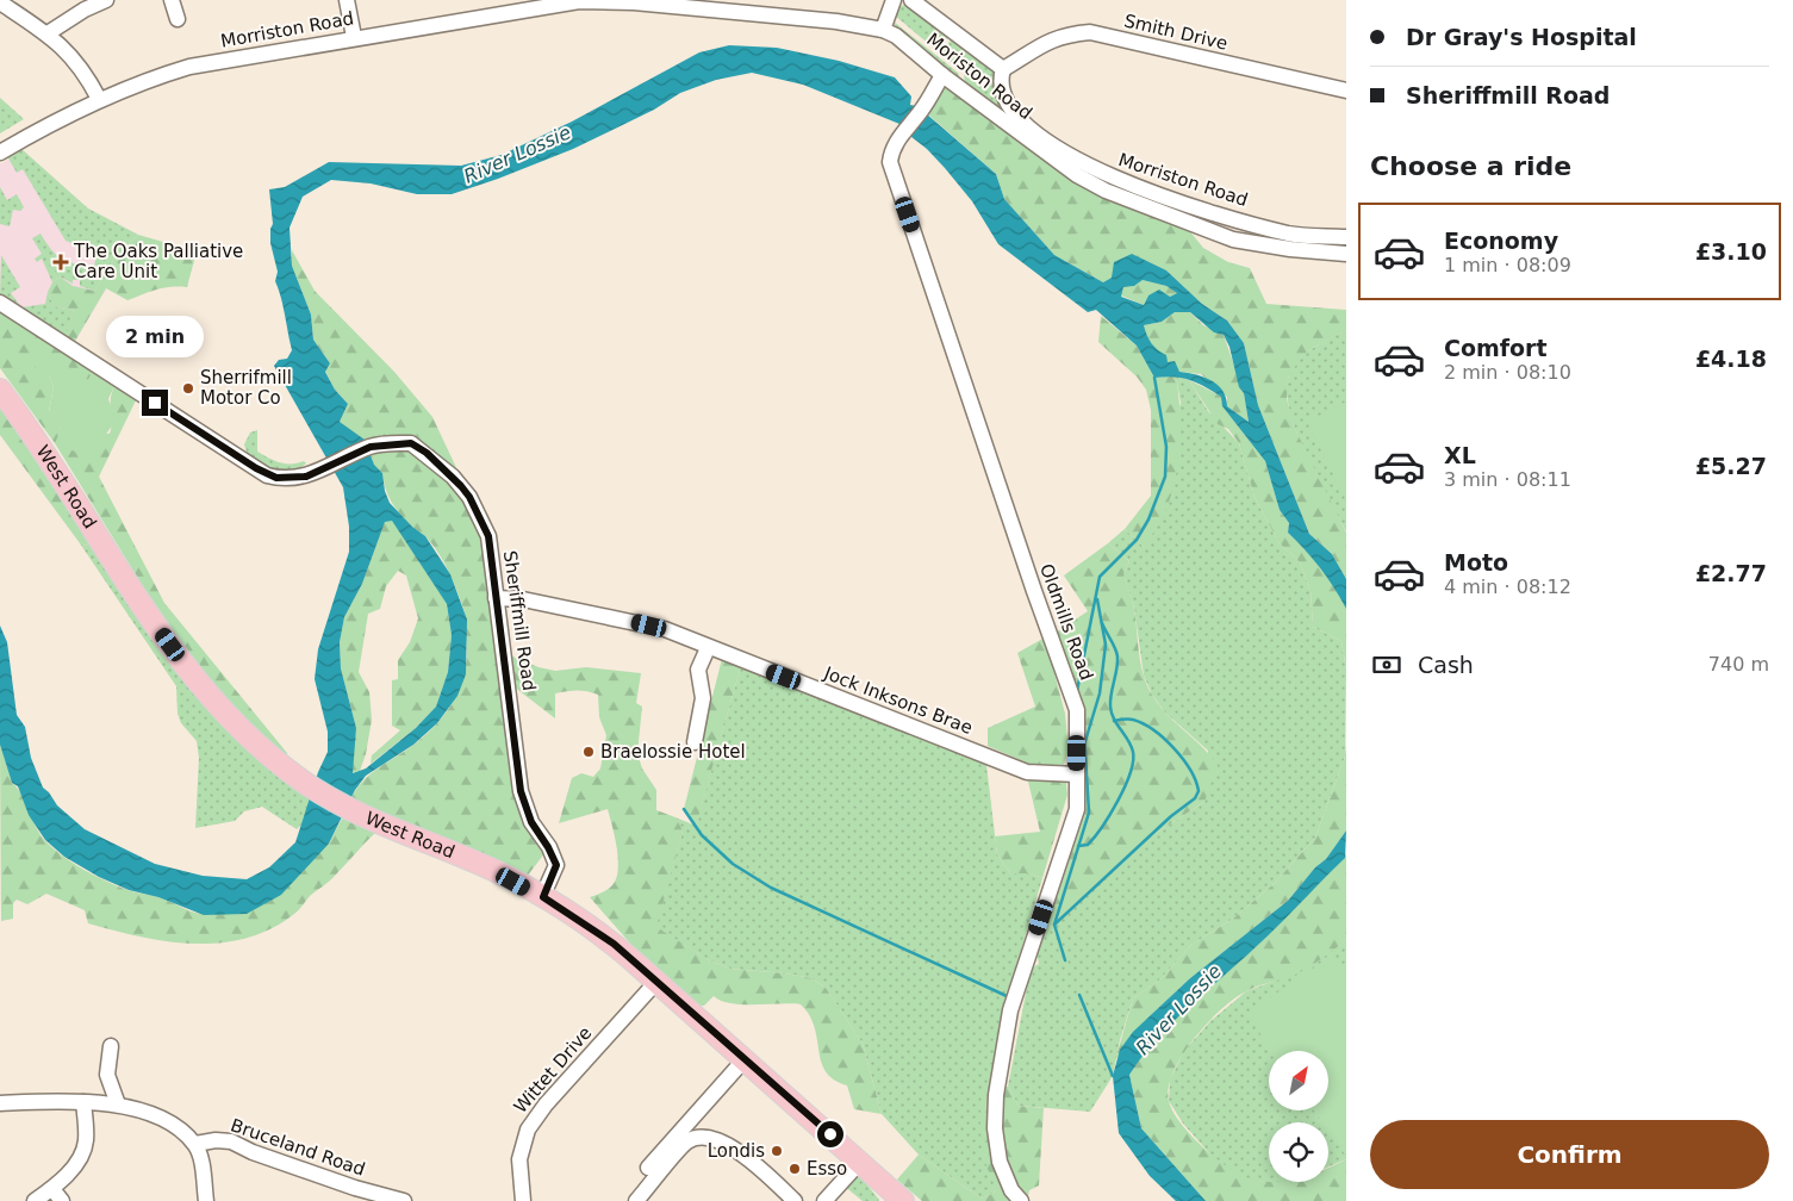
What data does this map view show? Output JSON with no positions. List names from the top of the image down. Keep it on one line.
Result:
{"streets":{"highway":["West Road"],"street":["Morriston Road","Smith Drive","Moriston Road","Sheriffmill Road","Oldmills Road","Jock Inksons Brae","Wittet Drive","Bruceland Road"]},"crossings":[["Morriston Road","Moriston Road"],["Smith Drive","Moriston Road"],["Moriston Road","Oldmills Road"],["West Road","Sheriffmill Road"],["West Road","Wittet Drive"],["Sheriffmill Road","Jock Inksons Brae"],["Oldmills Road","Jock Inksons Brae"]],"water":["River Lossie"],"places":{"health":["The Oaks Palliative Care Unit"],"other":["Sherrifmill Motor Co","Braelossie Hotel","Londis","Esso"]},"north":"top right","page":{"banner":["Dr Gray's Hospital","Sheriffmill Road"],"heading":"Choose a ride","list":[{"name":"Economy","note":"1 min · 08:09","value":"£3.10"},{"name":"Comfort","note":"2 min · 08:10","value":"£4.18"},{"name":"XL","note":"3 min · 08:11","value":"£5.27"},{"name":"Moto","note":"4 min · 08:12","value":"£2.77"}],"bubble":"2 min","pay":["Cash","740 m"],"buttons":"Confirm"}}
